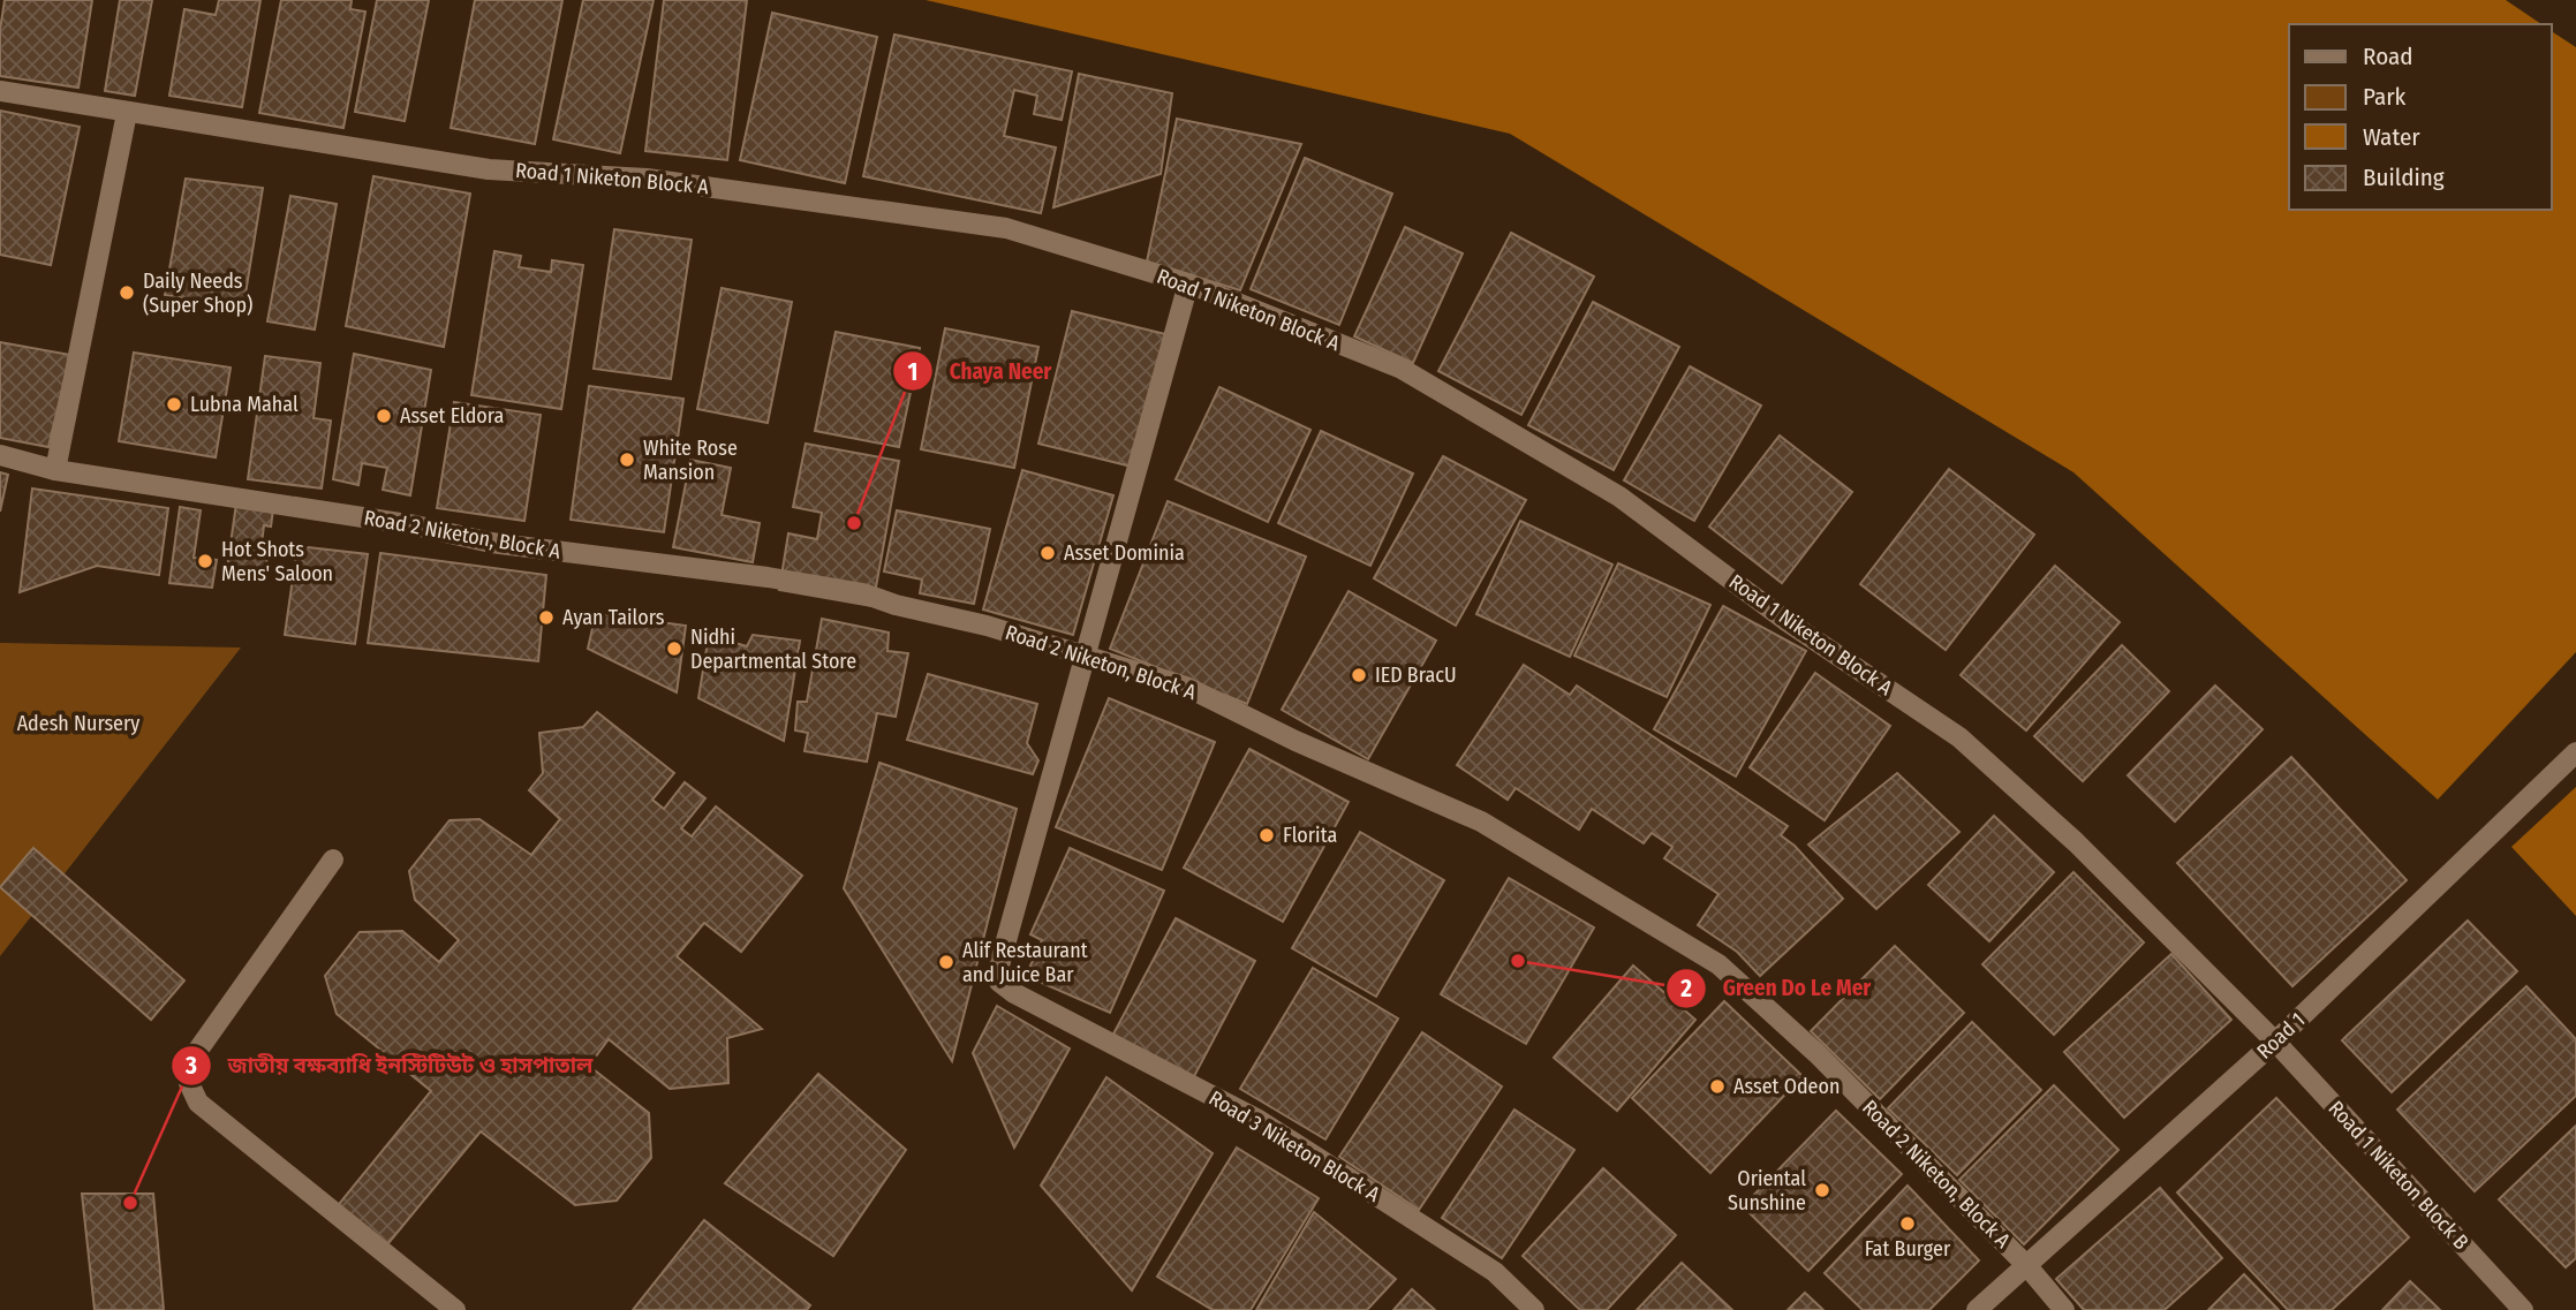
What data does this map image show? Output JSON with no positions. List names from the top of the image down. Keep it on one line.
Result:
{"streets":{"street":["Road 1 Niketon Block A","Road 2 Niketon, Block A","Road 1","Road 3 Niketon Block A","Road 1 Niketon Block B"]},"crossings":[["Road 1 Niketon Block A","Road 1"],["Road 1 Niketon Block A","Road 1 Niketon Block B"],["Road 2 Niketon, Block A","Road 1"],["Road 2 Niketon, Block A","Road 3 Niketon Block A"],["Road 1","Road 1 Niketon Block B"]],"parks":["Adesh Nursery"],"places":["Daily Needs (Super Shop)","Lubna Mahal","Asset Eldora","White Rose Mansion","Chaya Neer","Asset Dominia","Hot Shots Mens' Saloon","Ayan Tailors","Nidhi Departmental Store","IED BracU","Florita","Green Do Le Mer","Alif Restaurant and Juice Bar","Asset Odeon","Oriental Sunshine","জাতীয় বক্ষব্যাধি ইনস্টিটিউট ও হাসপাতাল","Fat Burger"],"legend":["Road","Park","Water","Building"]}
